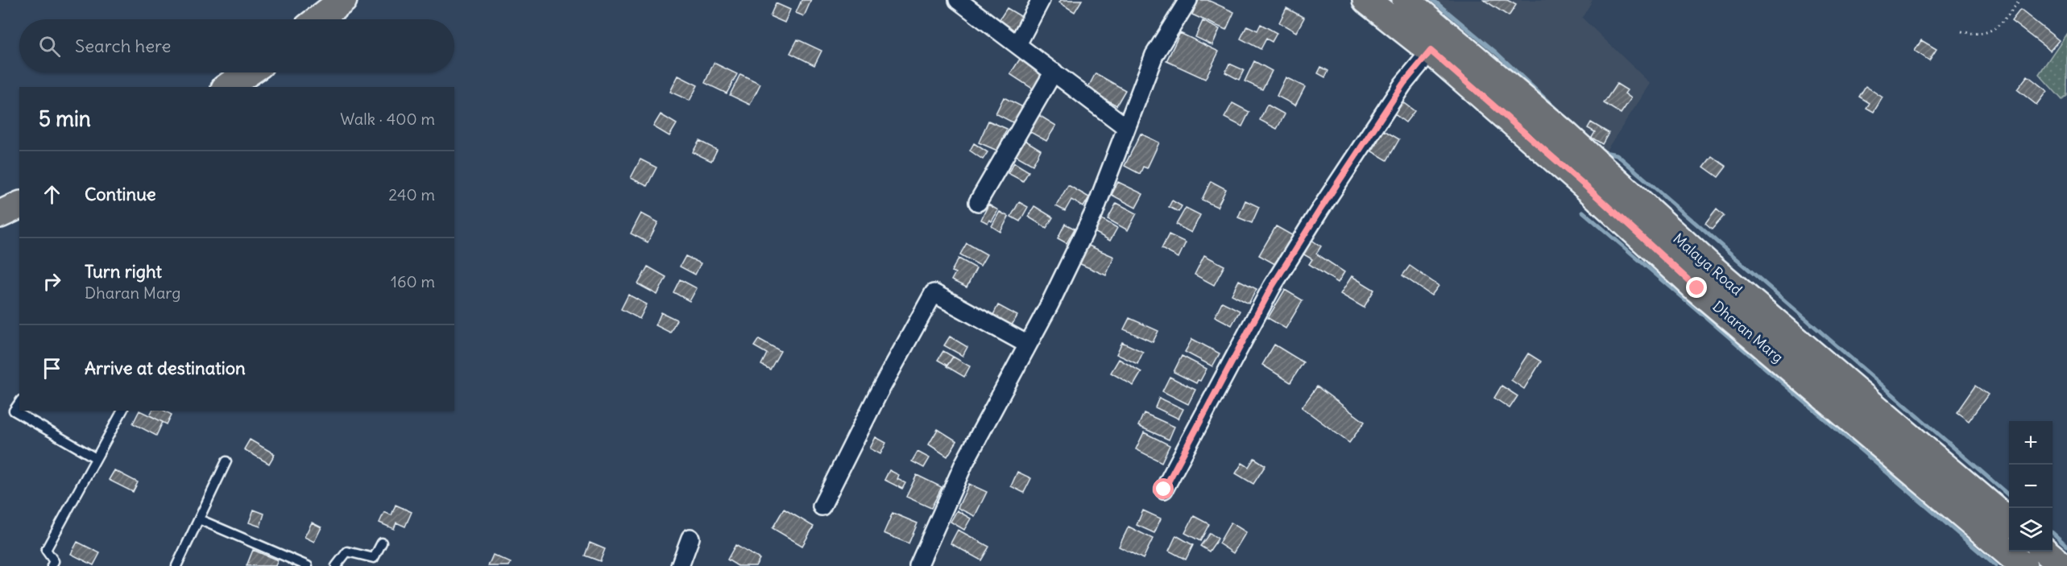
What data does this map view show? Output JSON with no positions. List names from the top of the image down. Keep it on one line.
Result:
{"streets":{"main road":["Malaya Road","Dharan Marg"]},"page":{"search":"Search here","heading":["5 min","Walk · 400 m"],"list":[["Continue","240 m"],["Turn right","Dharan Marg","160 m"],"Arrive at destination"],"map_buttons":["+","−"]}}
